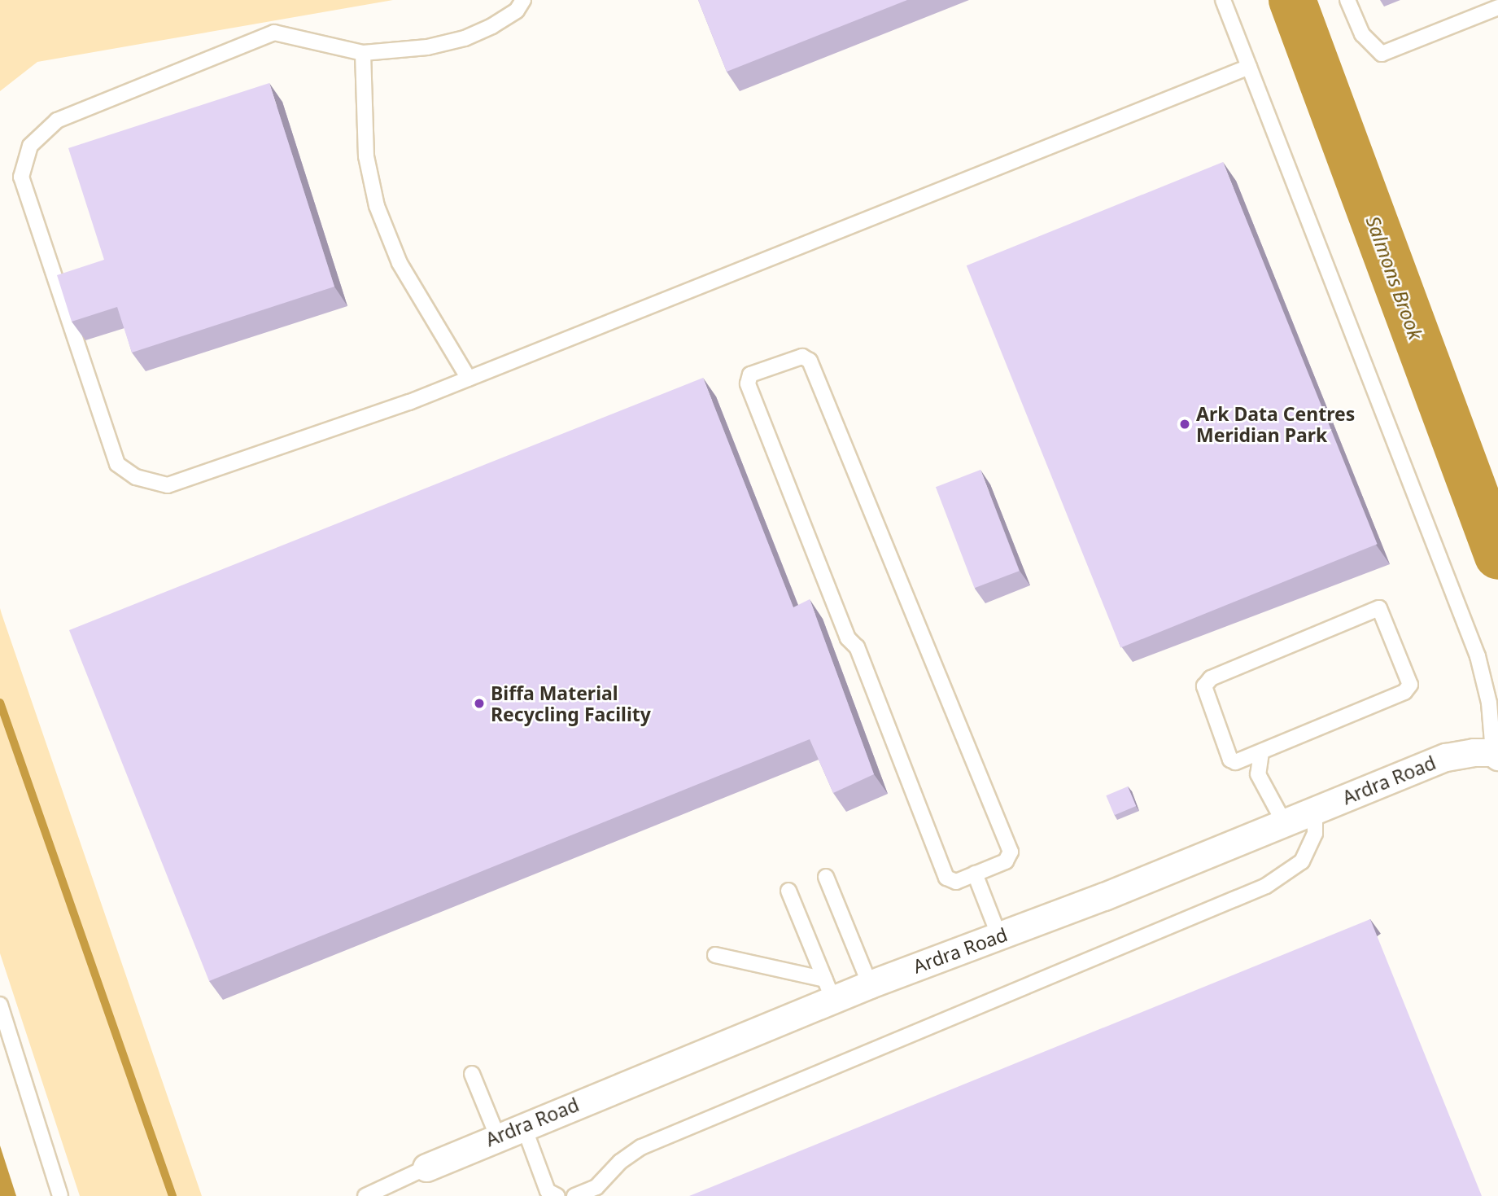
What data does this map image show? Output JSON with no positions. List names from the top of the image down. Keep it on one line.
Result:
{"streets":{"street":["Ardra Road"]},"water":["Salmons Brook"],"places":["Ark Data Centres Meridian Park","Biffa Material Recycling Facility"]}
